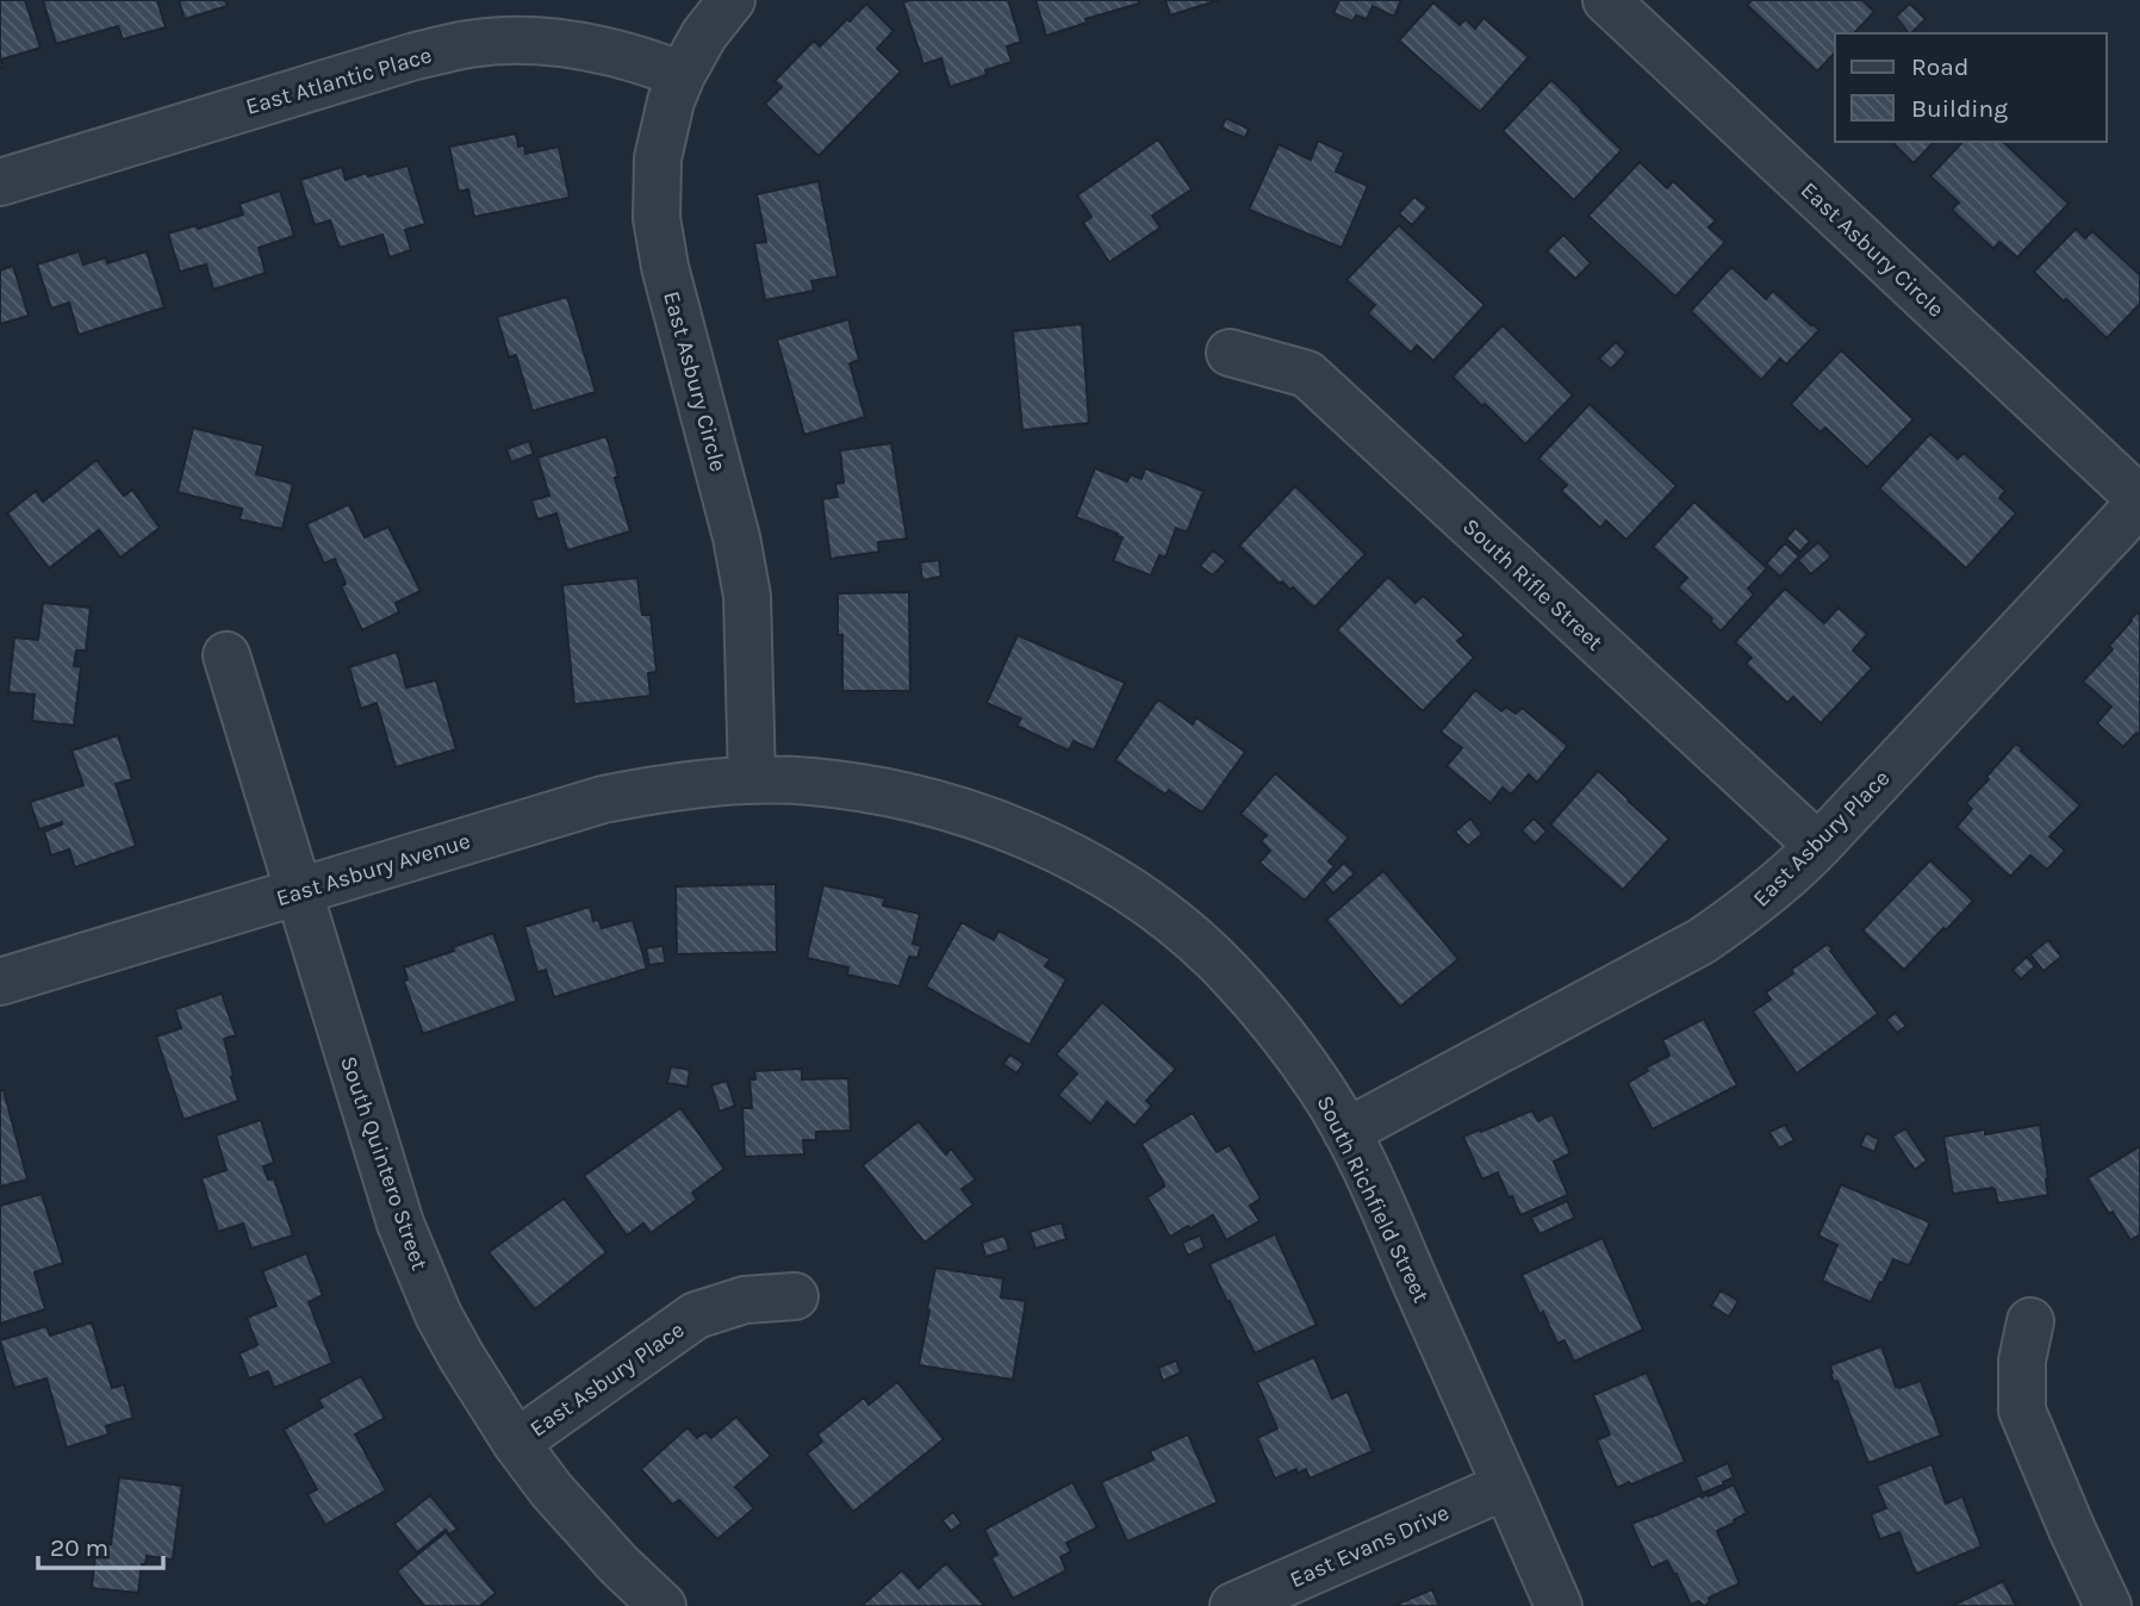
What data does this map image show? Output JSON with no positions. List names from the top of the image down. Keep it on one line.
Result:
{"streets":{"street":["East Atlantic Place","East Asbury Circle","South Rifle Street","East Asbury Place","East Asbury Avenue","South Quintero Street","South Richfield Street","East Evans Drive"]},"crossings":[["East Atlantic Place","East Asbury Circle"],["East Asbury Circle","East Asbury Place"],["East Asbury Circle","East Asbury Avenue"],["East Asbury Circle","South Richfield Street"],["South Rifle Street","East Asbury Place"],["East Asbury Place","South Quintero Street"],["East Asbury Place","South Richfield Street"],["East Asbury Avenue","South Quintero Street"],["East Asbury Avenue","South Richfield Street"],["South Richfield Street","East Evans Drive"]],"legend":["Road","Building"],"scale_bar":"20 m"}
